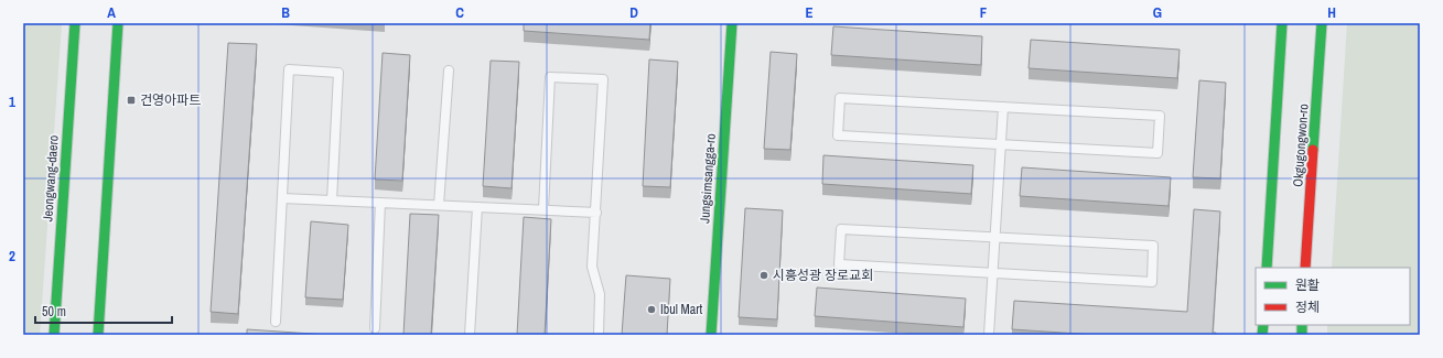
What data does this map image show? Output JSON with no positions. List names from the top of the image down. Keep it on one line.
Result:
{"streets":{"street":["Okgugongwon-ro","Jeongwang-daero","Jungsimsangga-ro"]},"places":{"transit":["건영아파트"],"other":["시흥성광 장로교회","Ibul Mart"]},"legend":["원활","정체"],"scale_bar":"50 m","grid":{"columns":["A","B","C","D","E","F","G","H"],"rows":["1","2"]}}
